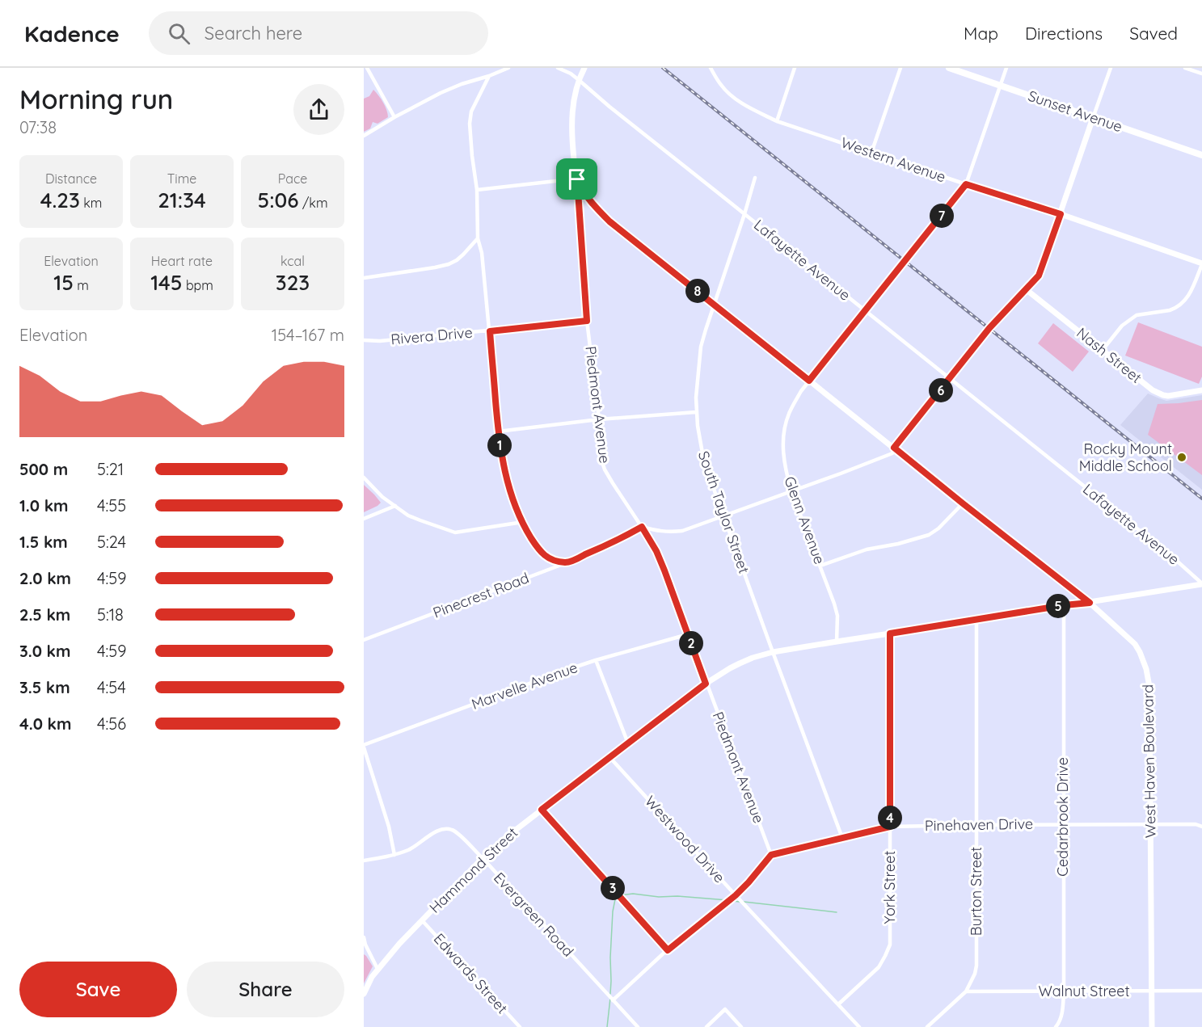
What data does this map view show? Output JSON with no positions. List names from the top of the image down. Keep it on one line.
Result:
{"streets":{"main road":["Sunset Avenue"],"street":["Western Avenue","Lafayette Avenue","Rivera Drive","Nash Street","Piedmont Avenue","South Taylor Street","Glenn Avenue","Pinecrest Road","Marvelle Avenue","West Haven Boulevard","Cedarbrook Drive","Pinehaven Drive","Westwood Drive","Hammond Street","York Street","Burton Street","Evergreen Road","Edwards Street","Walnut Street"]},"crossings":[["Sunset Avenue","Glenn Avenue"],["Western Avenue","Glenn Avenue"],["Lafayette Avenue","Piedmont Avenue"],["Lafayette Avenue","South Taylor Street"],["Lafayette Avenue","Glenn Avenue"],["Lafayette Avenue","Hammond Street"],["Rivera Drive","Piedmont Avenue"],["Piedmont Avenue","Pinecrest Road"],["Piedmont Avenue","Marvelle Avenue"],["Piedmont Avenue","West Haven Boulevard"],["Piedmont Avenue","Pinehaven Drive"],["Piedmont Avenue","Hammond Street"],["South Taylor Street","West Haven Boulevard"],["South Taylor Street","Pinehaven Drive"],["South Taylor Street","Hammond Street"],["Glenn Avenue","West Haven Boulevard"],["Glenn Avenue","Hammond Street"],["West Haven Boulevard","Pinehaven Drive"],["West Haven Boulevard","Hammond Street"],["West Haven Boulevard","Walnut Street"],["Cedarbrook Drive","Pinehaven Drive"],["Cedarbrook Drive","Hammond Street"],["Cedarbrook Drive","Walnut Street"],["Pinehaven Drive","York Street"],["Pinehaven Drive","Burton Street"],["Westwood Drive","Hammond Street"],["Westwood Drive","York Street"],["Hammond Street","York Street"],["Hammond Street","Burton Street"],["Hammond Street","Evergreen Road"],["Hammond Street","Edwards Street"],["Burton Street","Walnut Street"]],"places":["Rocky Mount Middle School"],"page":{"header":"Kadence","search":"Search here","nav":["Map","Directions","Saved"],"heading":["Morning run","07:38"],"stats":[["Distance","4.23 km"],["Time","21:34"],["Pace","5:06 /km"],["Elevation","15 m"],["Heart rate","145 bpm"],["kcal","323"]],"pins":["7","8","6","1","5","2","4","3"],"chart":["Elevation","154–167 m"],"list":[{"name":"500 m","note":"5:21"},{"name":"1.0 km","note":"4:55"},{"name":"1.5 km","note":"5:24"},{"name":"2.0 km","note":"4:59"},{"name":"2.5 km","note":"5:18"},{"name":"3.0 km","note":"4:59"},{"name":"3.5 km","note":"4:54"},{"name":"4.0 km","note":"4:56"}],"buttons":["Save","Share"]}}
